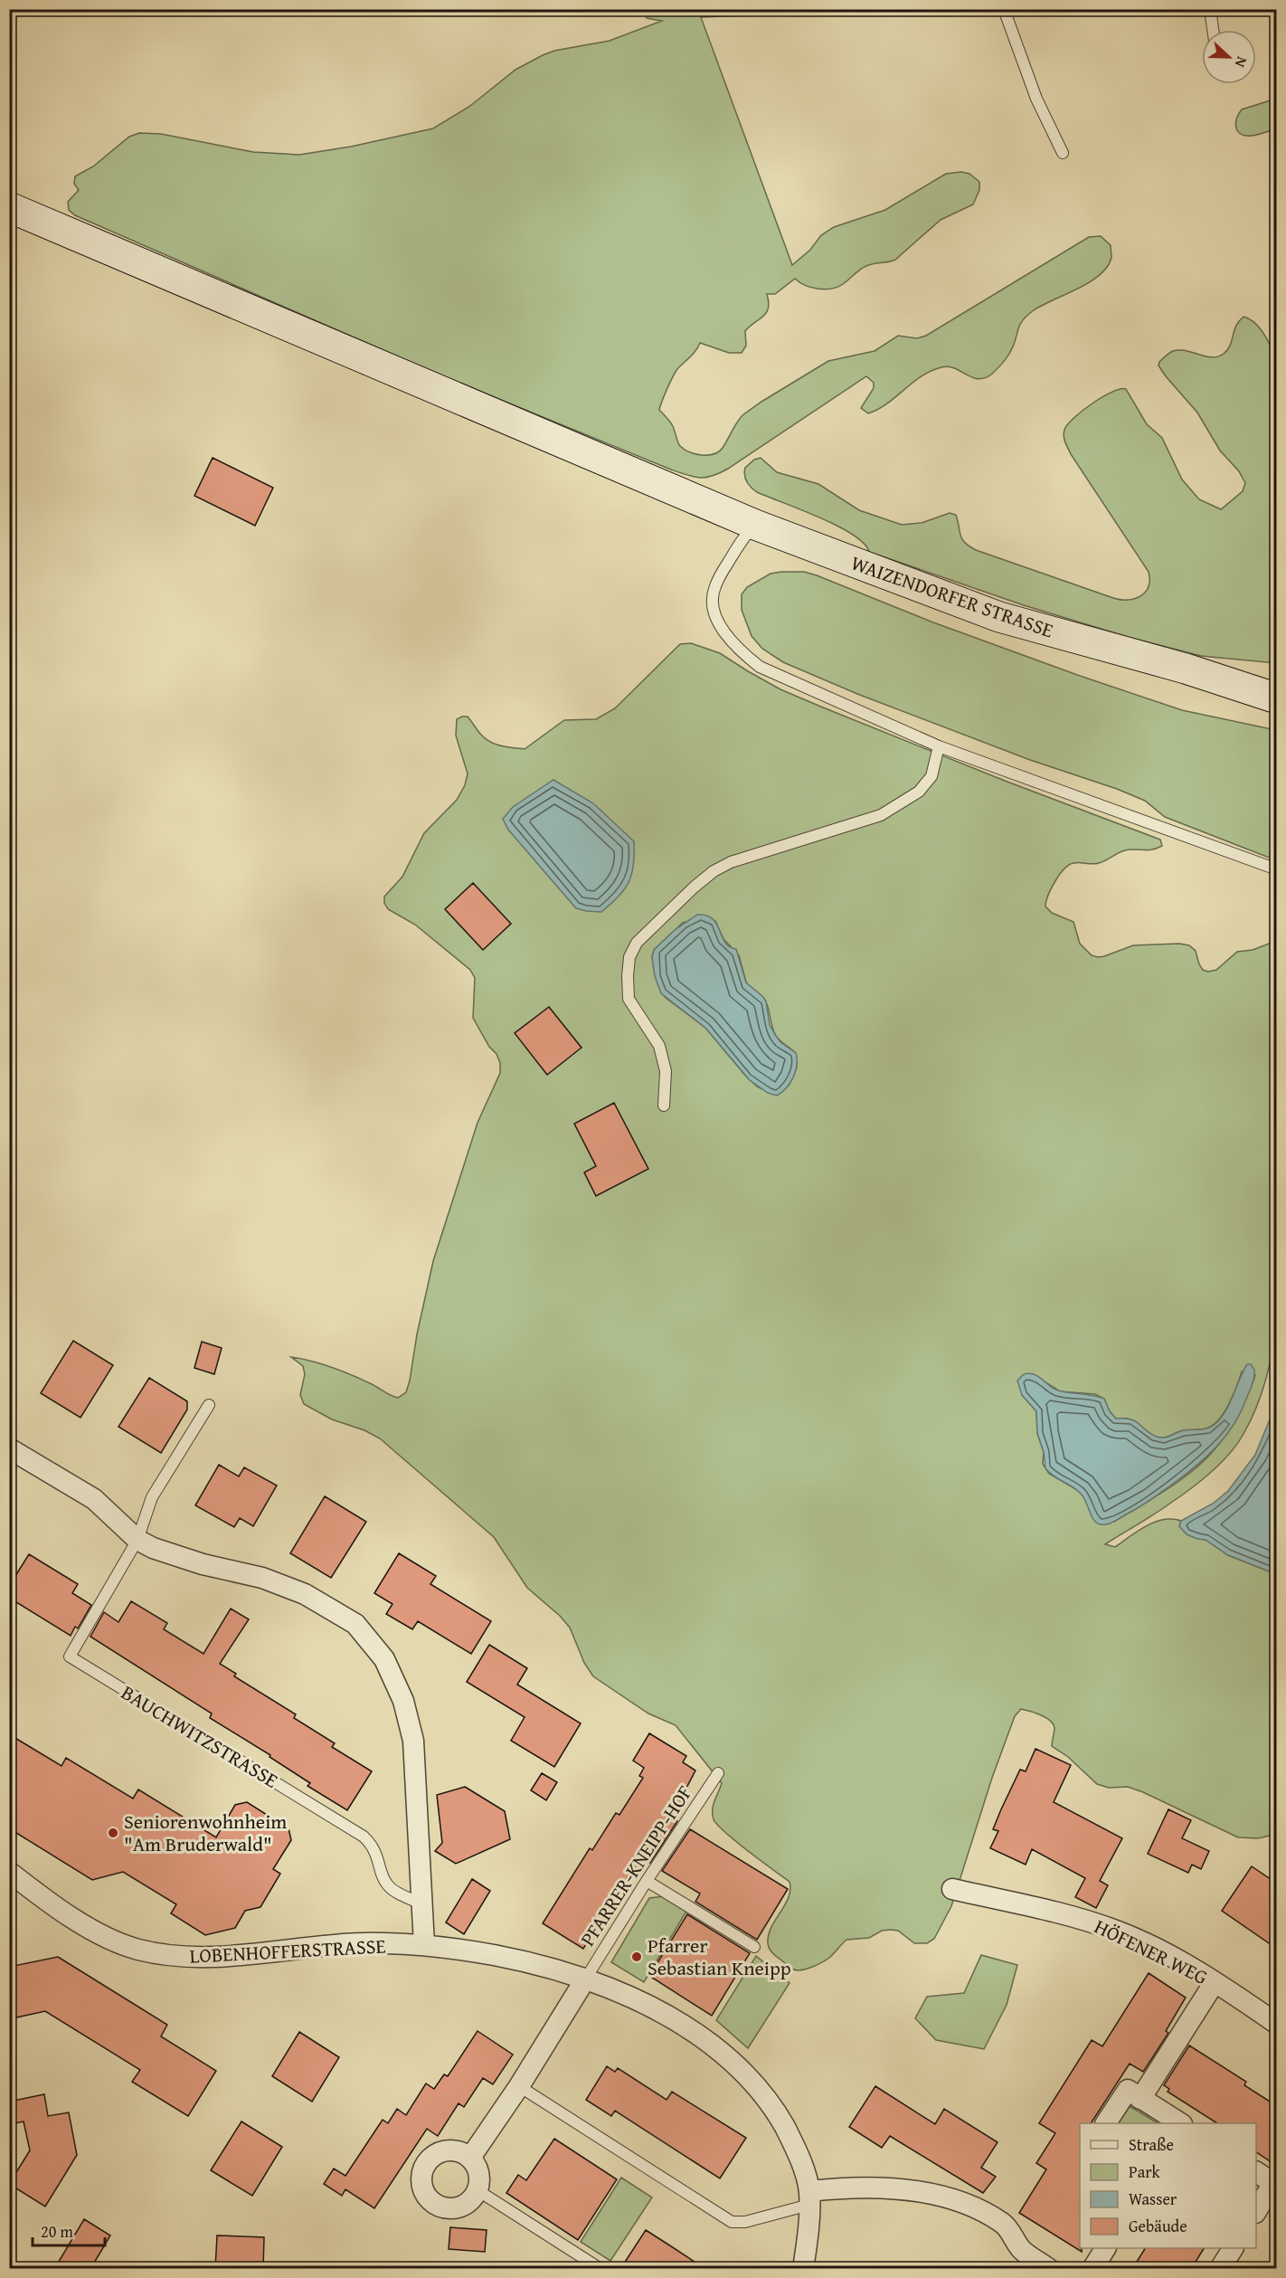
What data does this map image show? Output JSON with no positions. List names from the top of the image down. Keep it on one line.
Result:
{"streets":{"main road":["WAIZENDORFER STRASSE"],"street":["LOBENHOFFERSTRASSE","HÖFENER WEG"],"lane":["BAUCHWITZSTRASSE","PFARRER-KNEIPP-HOF"]},"crossings":[["PFARRER-KNEIPP-HOF","LOBENHOFFERSTRASSE"]],"places":["Seniorenwohnheim \"Am Bruderwald\"","Pfarrer Sebastian Kneipp"],"legend":["Straße","Park","Wasser","Gebäude"],"scale_bar":"20 m","north":"right"}
